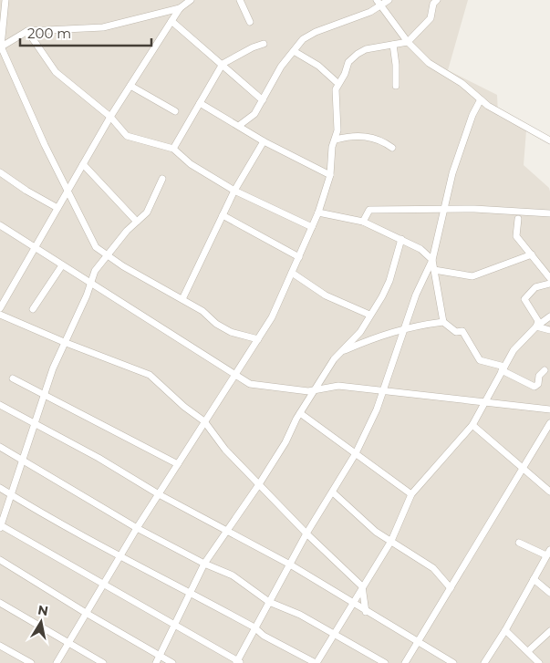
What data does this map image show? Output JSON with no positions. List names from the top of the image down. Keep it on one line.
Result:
{"scale_bar":"200 m","north":"top"}
